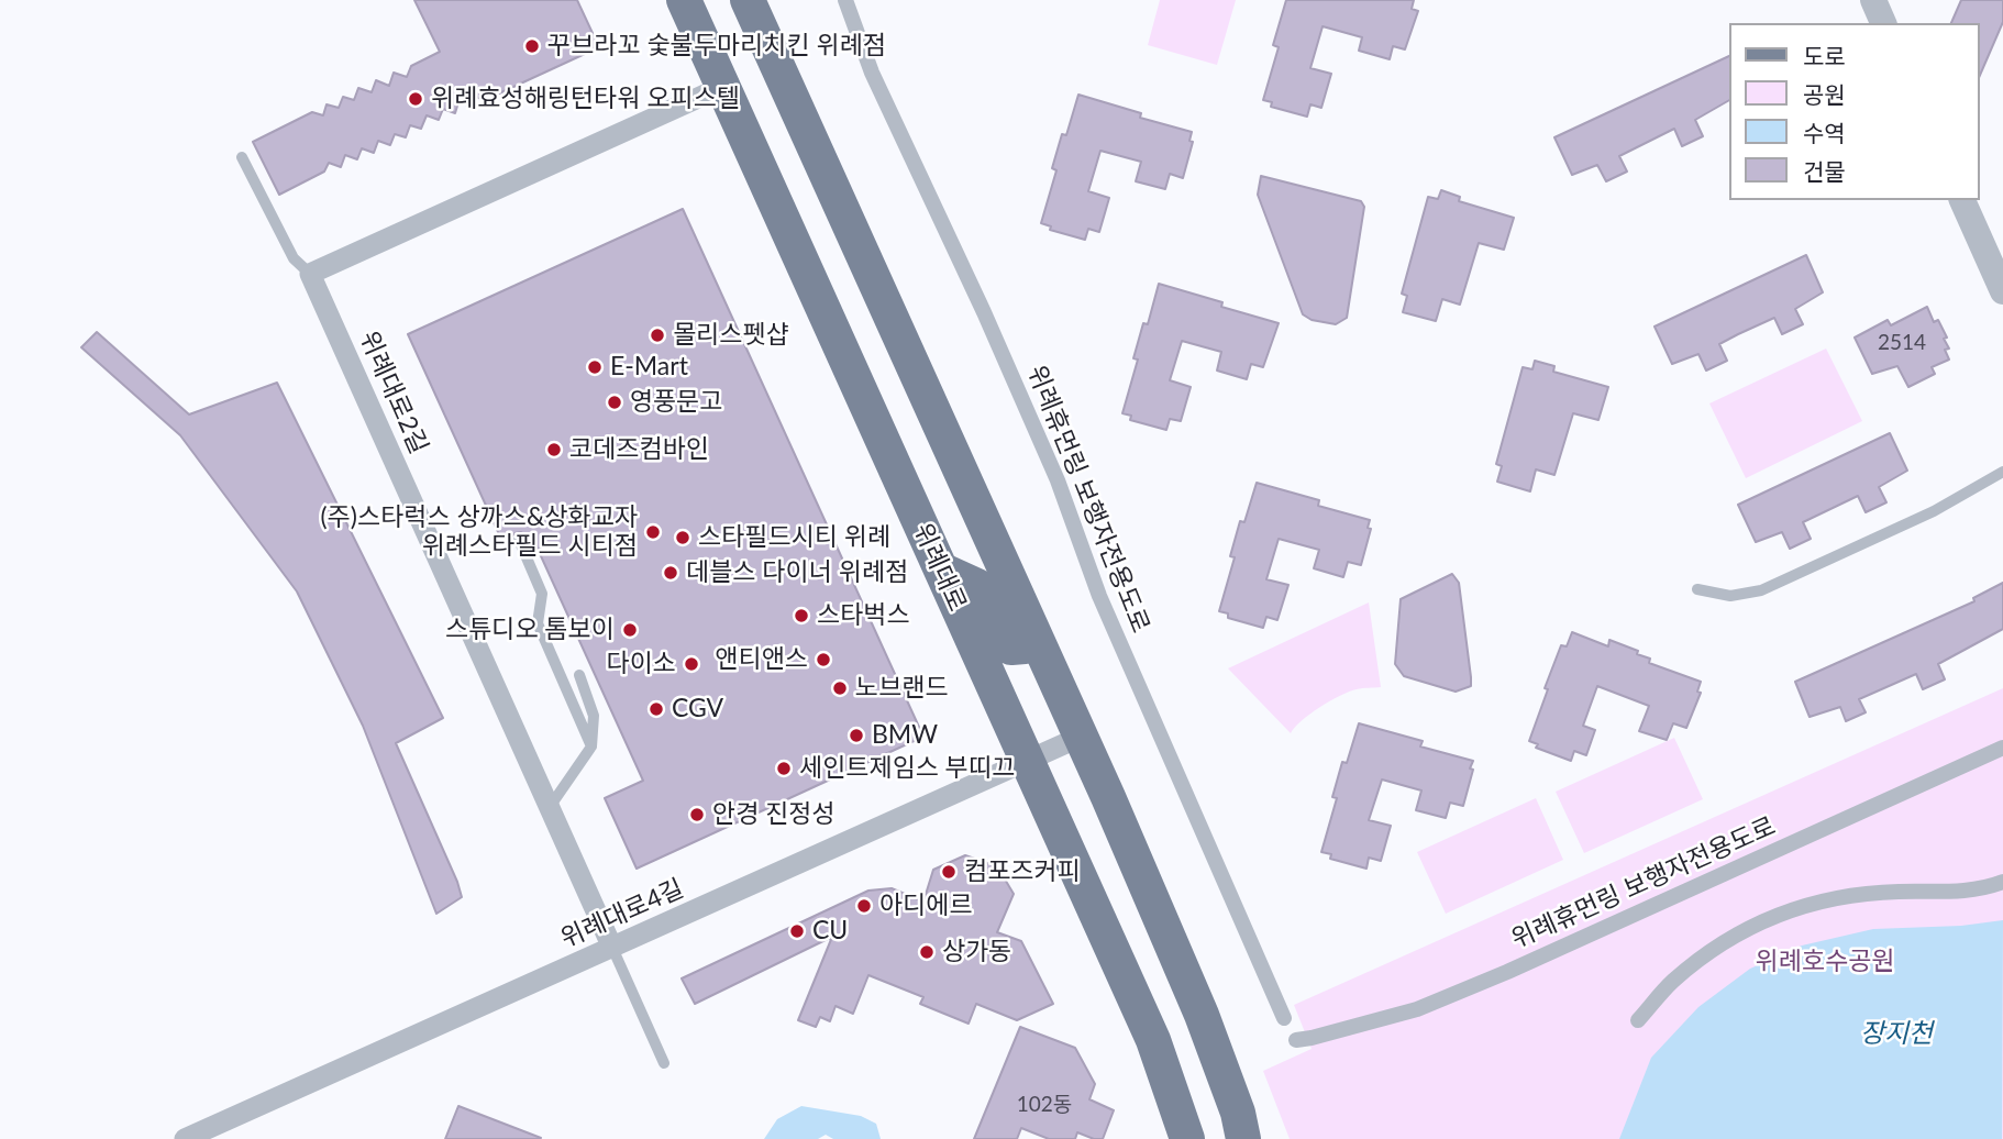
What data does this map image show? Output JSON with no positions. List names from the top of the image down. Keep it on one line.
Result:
{"streets":{"main road":["위례대로"],"street":["위례대로2길","위례휴먼링 보행자전용도로","위례대로4길"]},"crossings":[["위례대로2길","위례대로4길"],["위례대로","위례대로4길"]],"water":["장지천"],"parks":["위례호수공원"],"places":["꾸브라꼬 숯불두마리치킨 위례점","위례효성해링턴타워 오피스텔","몰리스펫샵","E-Mart","영풍문고","코데즈컴바인","(주)스타럭스 상까스&상화교자 위례스타필드 시티점","스타필드시티 위례","데블스 다이너 위례점","스타벅스","스튜디오 톰보이","앤티앤스","다이소","노브랜드","CGV","BMW","세인트제임스 부띠끄","안경 진정성","컴포즈커피","아디에르","CU","상가동"],"house_numbers":["2514","102동"],"legend":["도로","공원","수역","건물"]}
